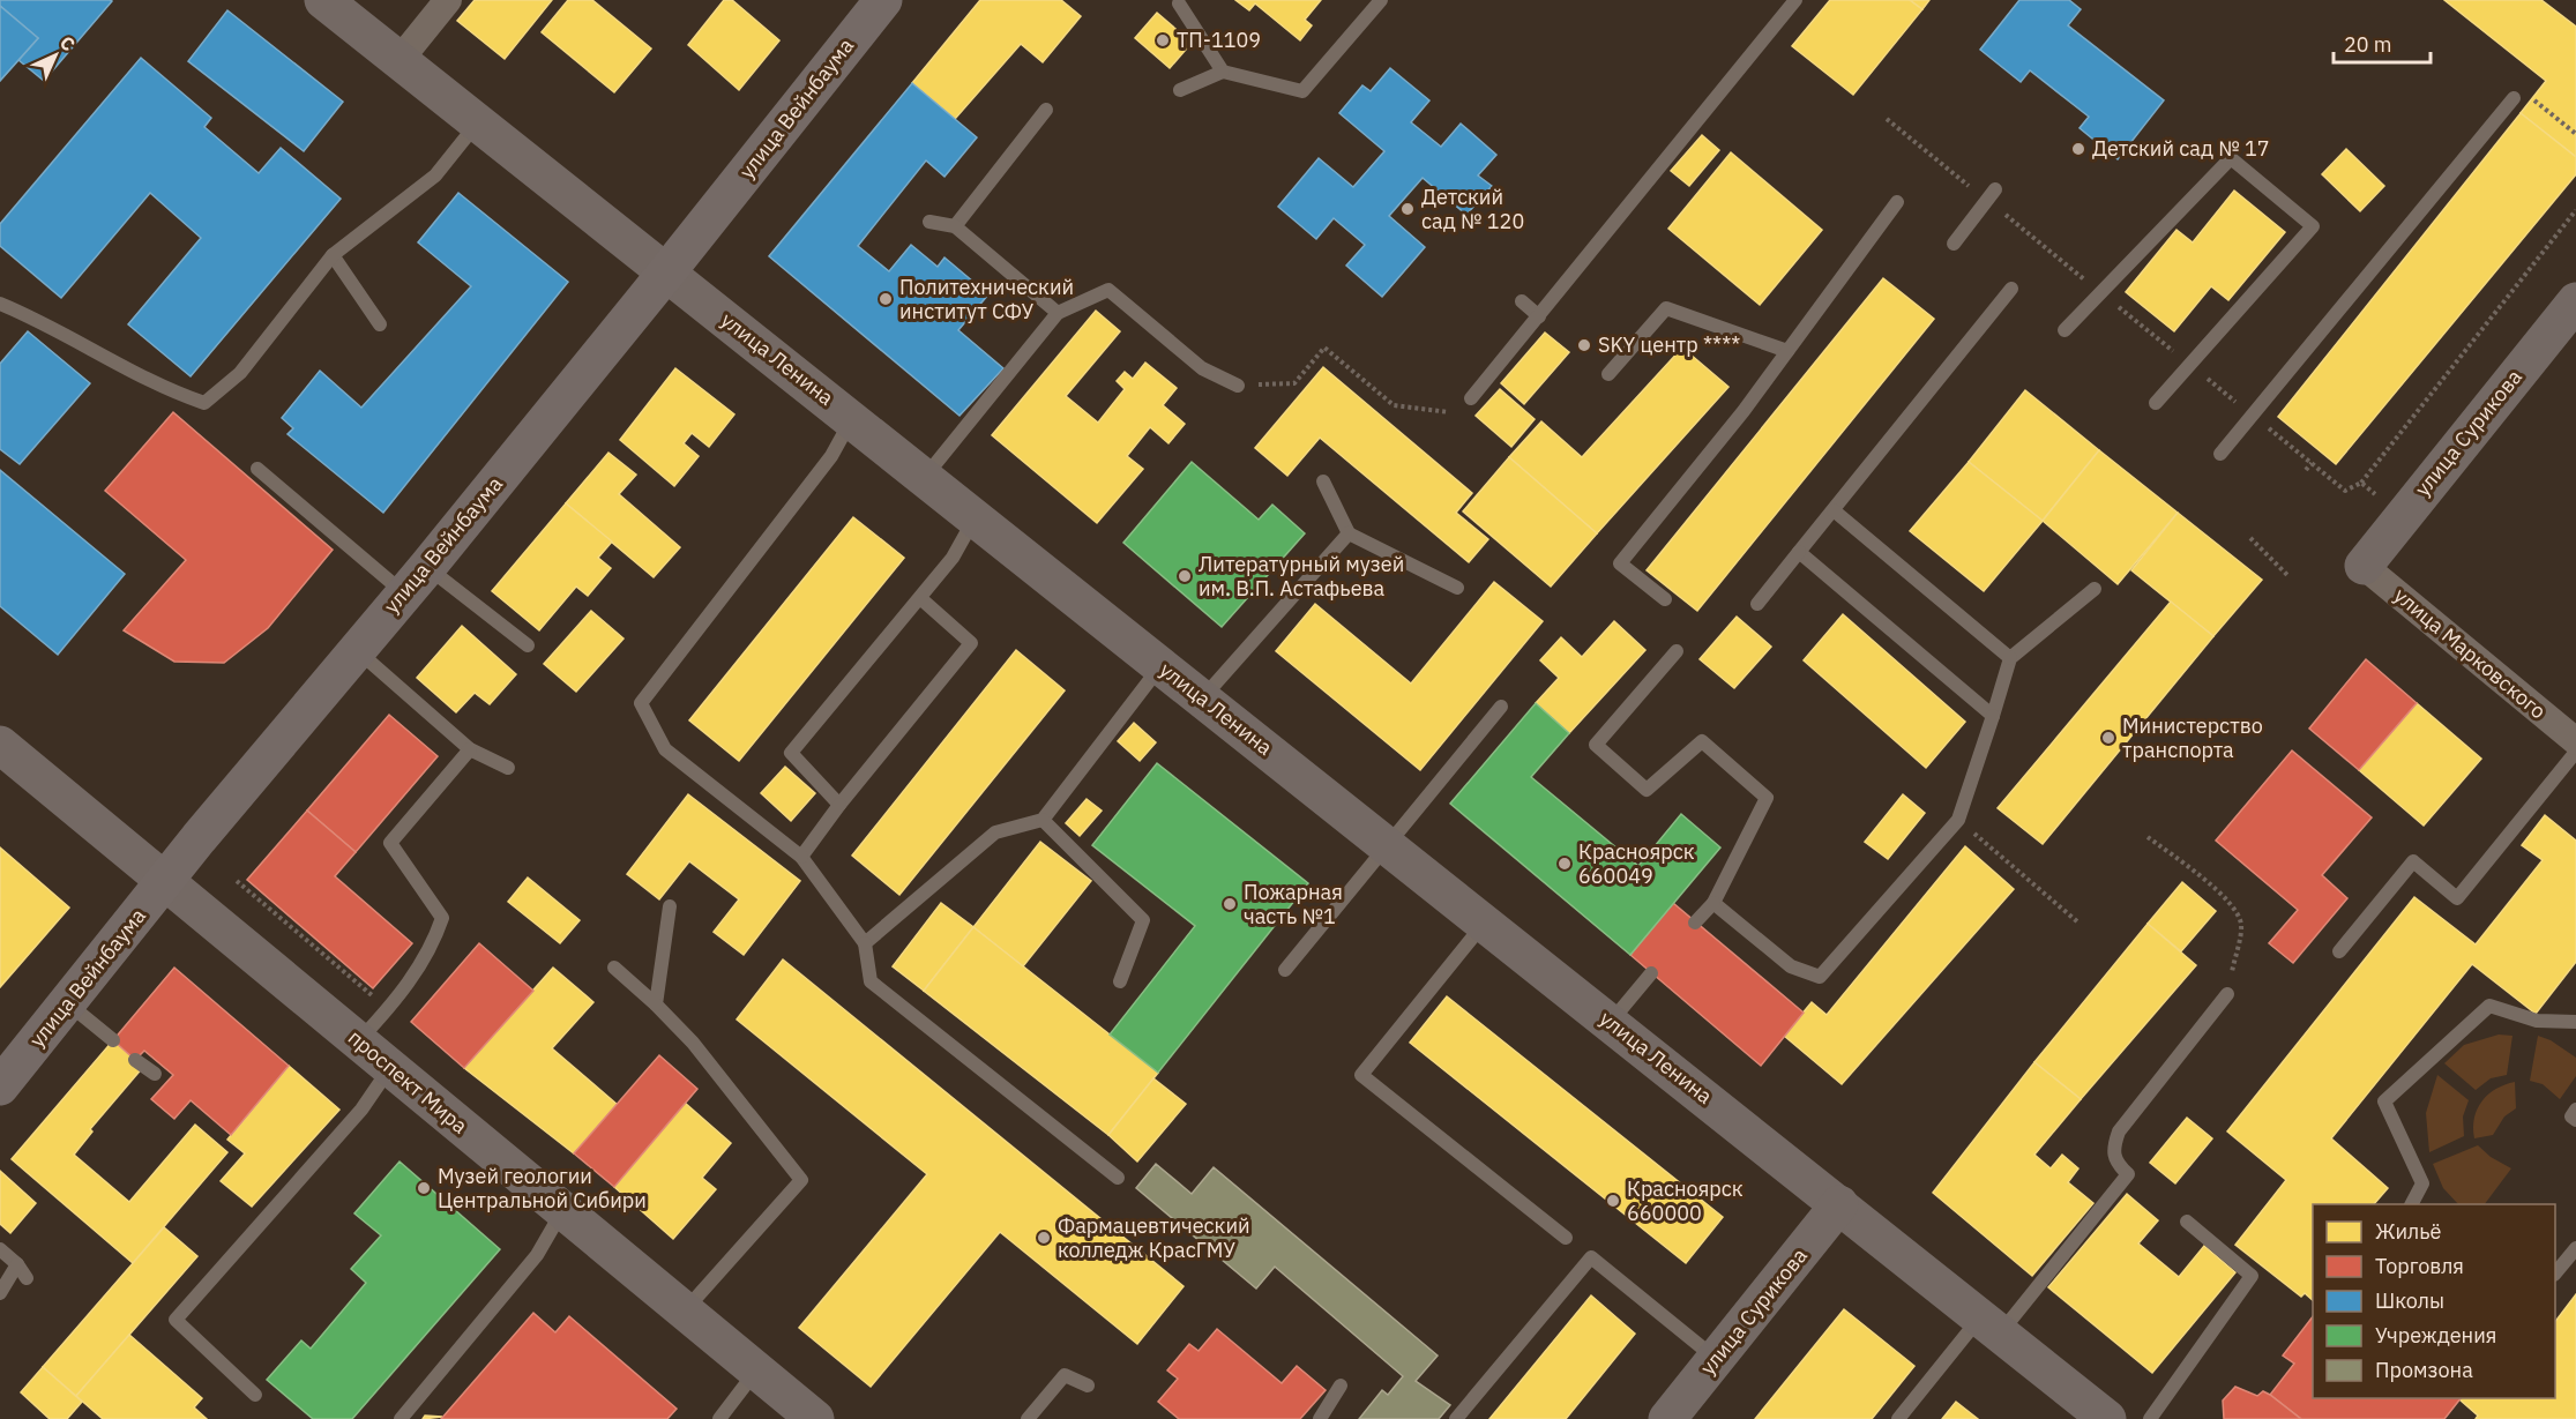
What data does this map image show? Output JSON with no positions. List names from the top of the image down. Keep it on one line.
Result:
{"streets":{"highway":["улица Вейнбаума"],"main road":["улица Ленина","улица Сурикова","проспект Мира"],"street":["улица Марковского"]},"crossings":[["улица Вейнбаума","улица Ленина"],["улица Вейнбаума","проспект Мира"],["улица Ленина","улица Сурикова"],["улица Сурикова","улица Марковского"]],"places":["ТП-1109","Детский сад № 17","Детский сад № 120","Политехнический институт СФУ","SKY центр ****","Литературный музей им. В.П. Астафьева","Министерство транспорта","Красноярск 660049","Пожарная часть №1","Музей геологии Центральной Сибири","Красноярск 660000","Фармацевтический колледж КрасГМУ"],"legend":["Жильё","Торговля","Школы","Учреждения","Промзона"],"scale_bar":"20 m","north":"top right"}
